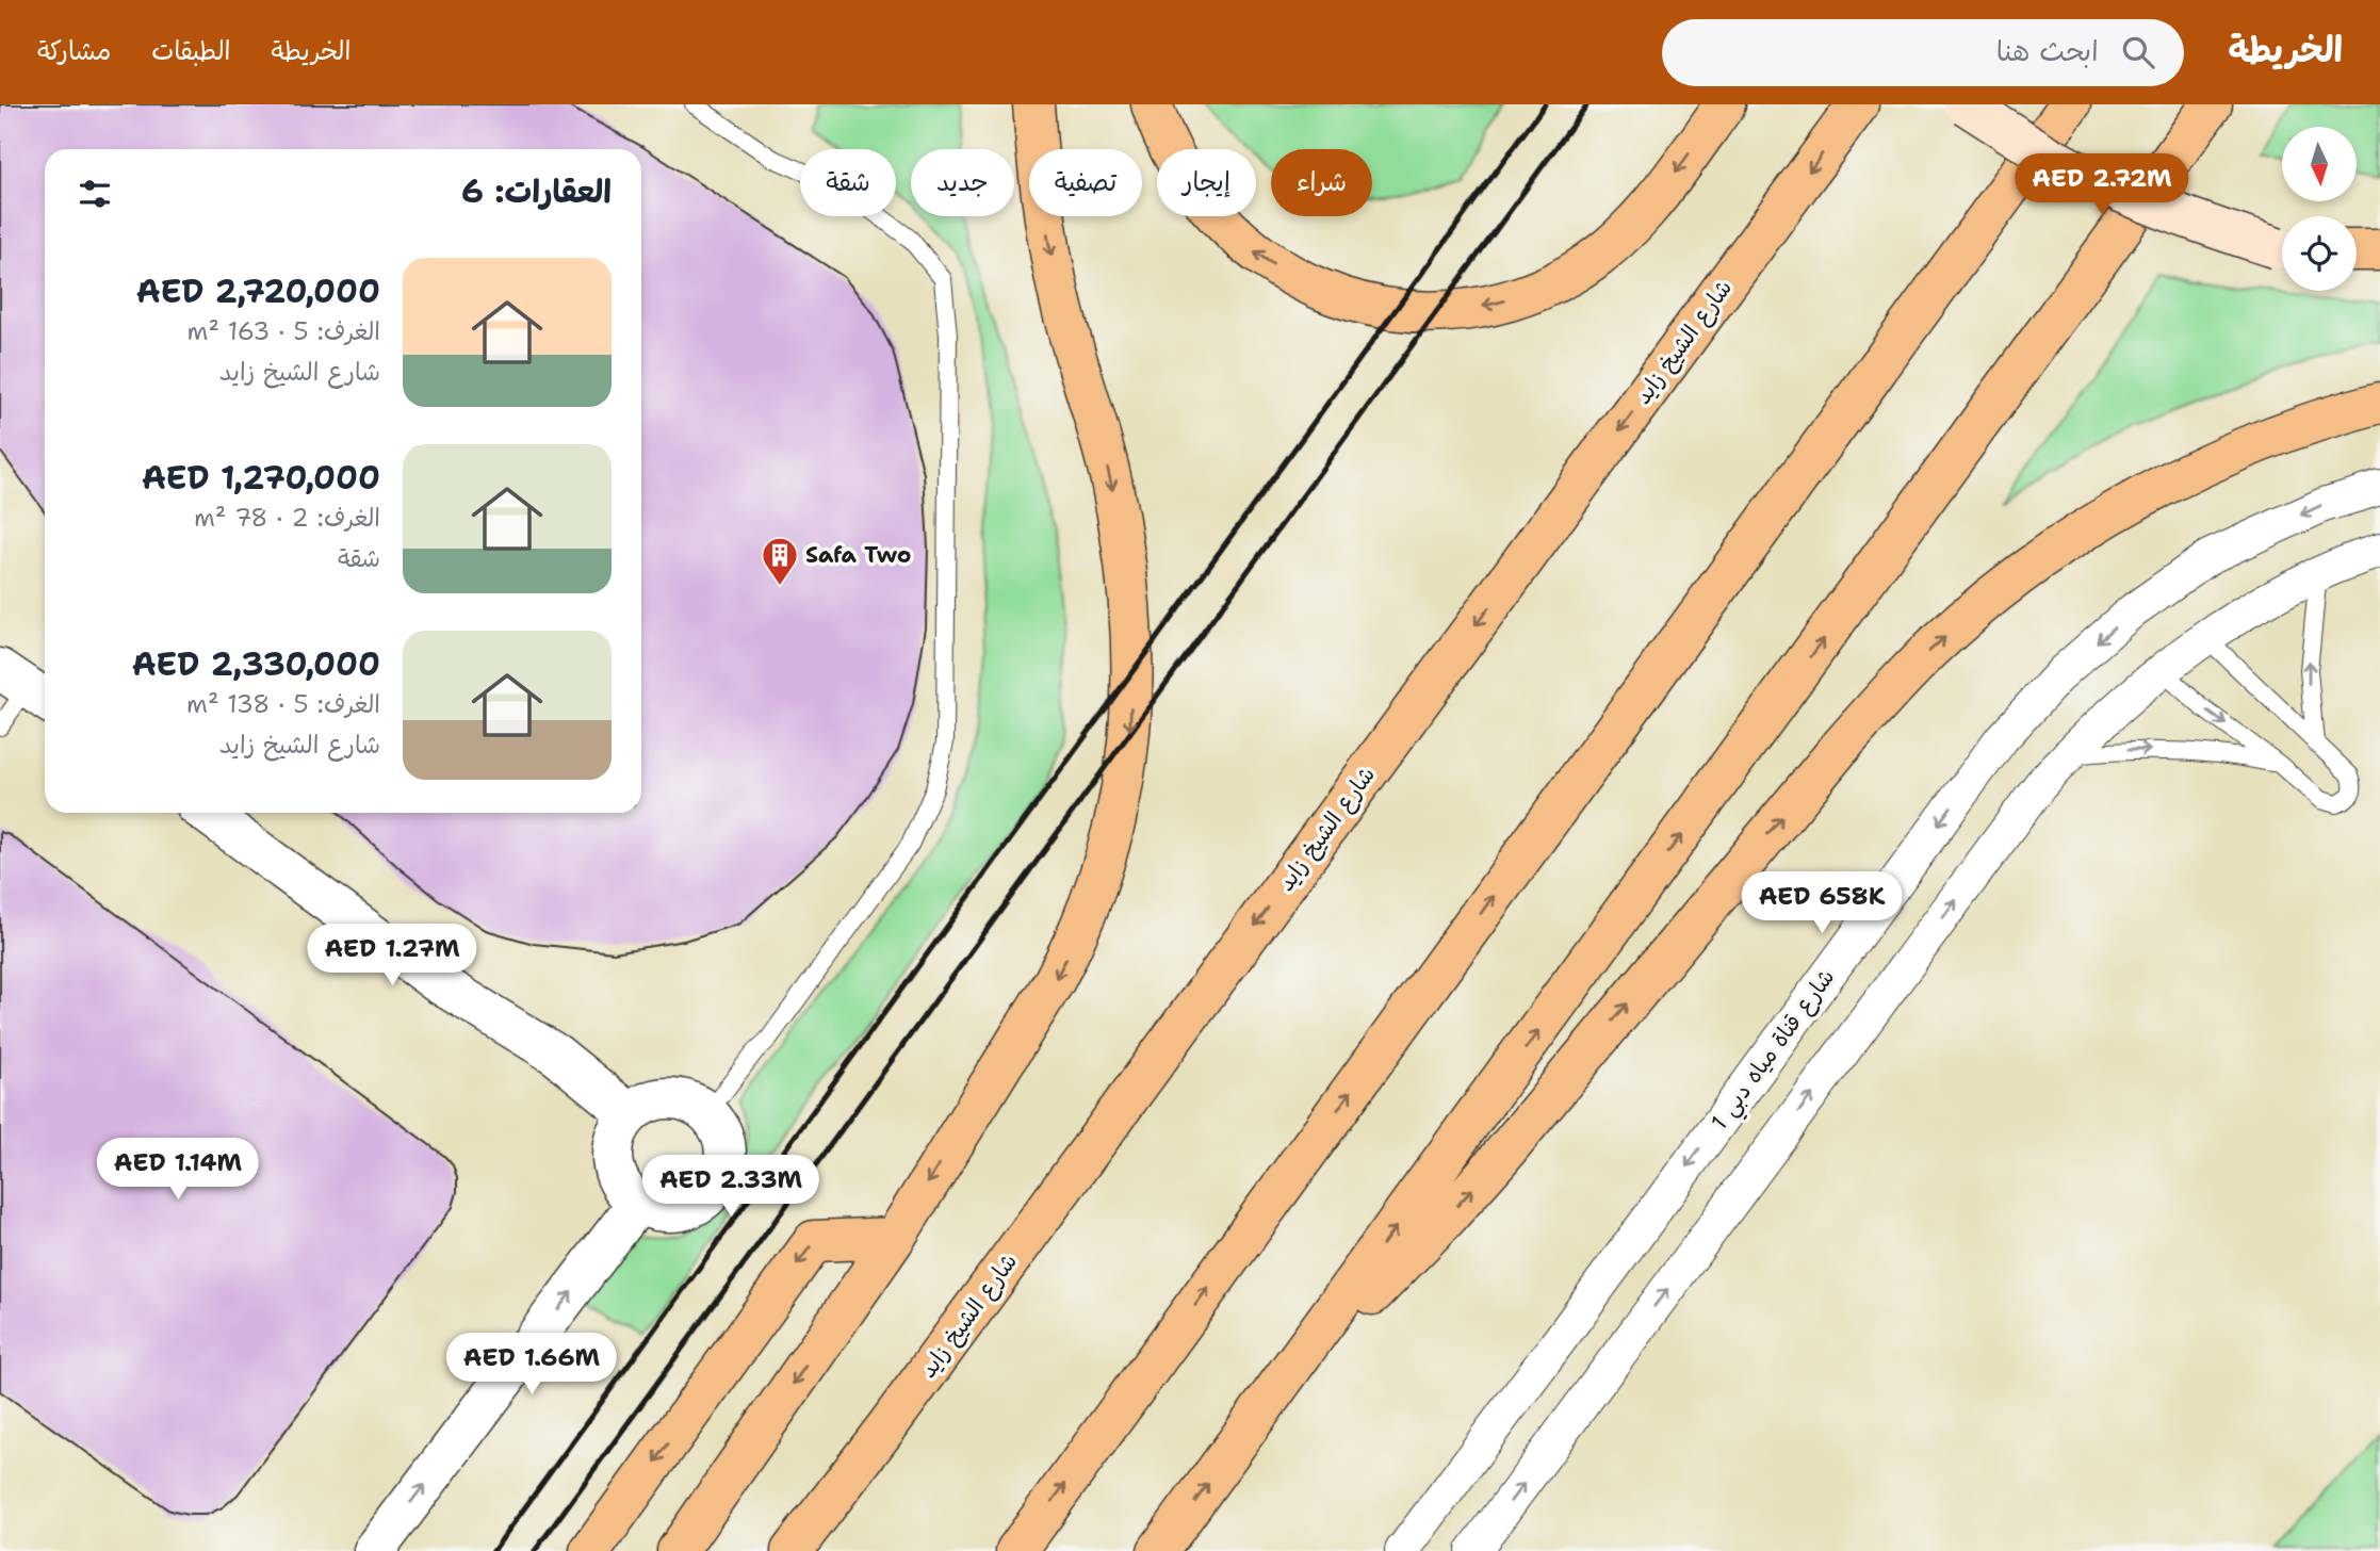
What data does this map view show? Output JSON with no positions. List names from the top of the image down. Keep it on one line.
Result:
{"streets":{"highway":["شارع الشيخ زايد"],"street":["شارع قناة مياه دبي 1"]},"places":{"building":["Safa Two"]},"north":"bottom","page":{"header":"الخريطة","search":"ابحث هنا","nav":["الخريطة","الطبقات","مشاركة"],"chip":["شراء","إيجار","تصفية","جديد","شقة"],"heading":"العقارات: 6","price":["AED 2.72M","AED 658K","AED 1.27M","AED 1.14M","AED 2.33M","AED 1.66M"],"list":[{"name":"AED 2,720,000","note":"الغرف: 5 · 163 m² · شارع الشيخ زايد"},{"name":"AED 1,270,000","note":"الغرف: 2 · 78 m² · شقة"},{"name":"AED 2,330,000","note":"الغرف: 5 · 138 m² · شارع الشيخ زايد"}]}}
